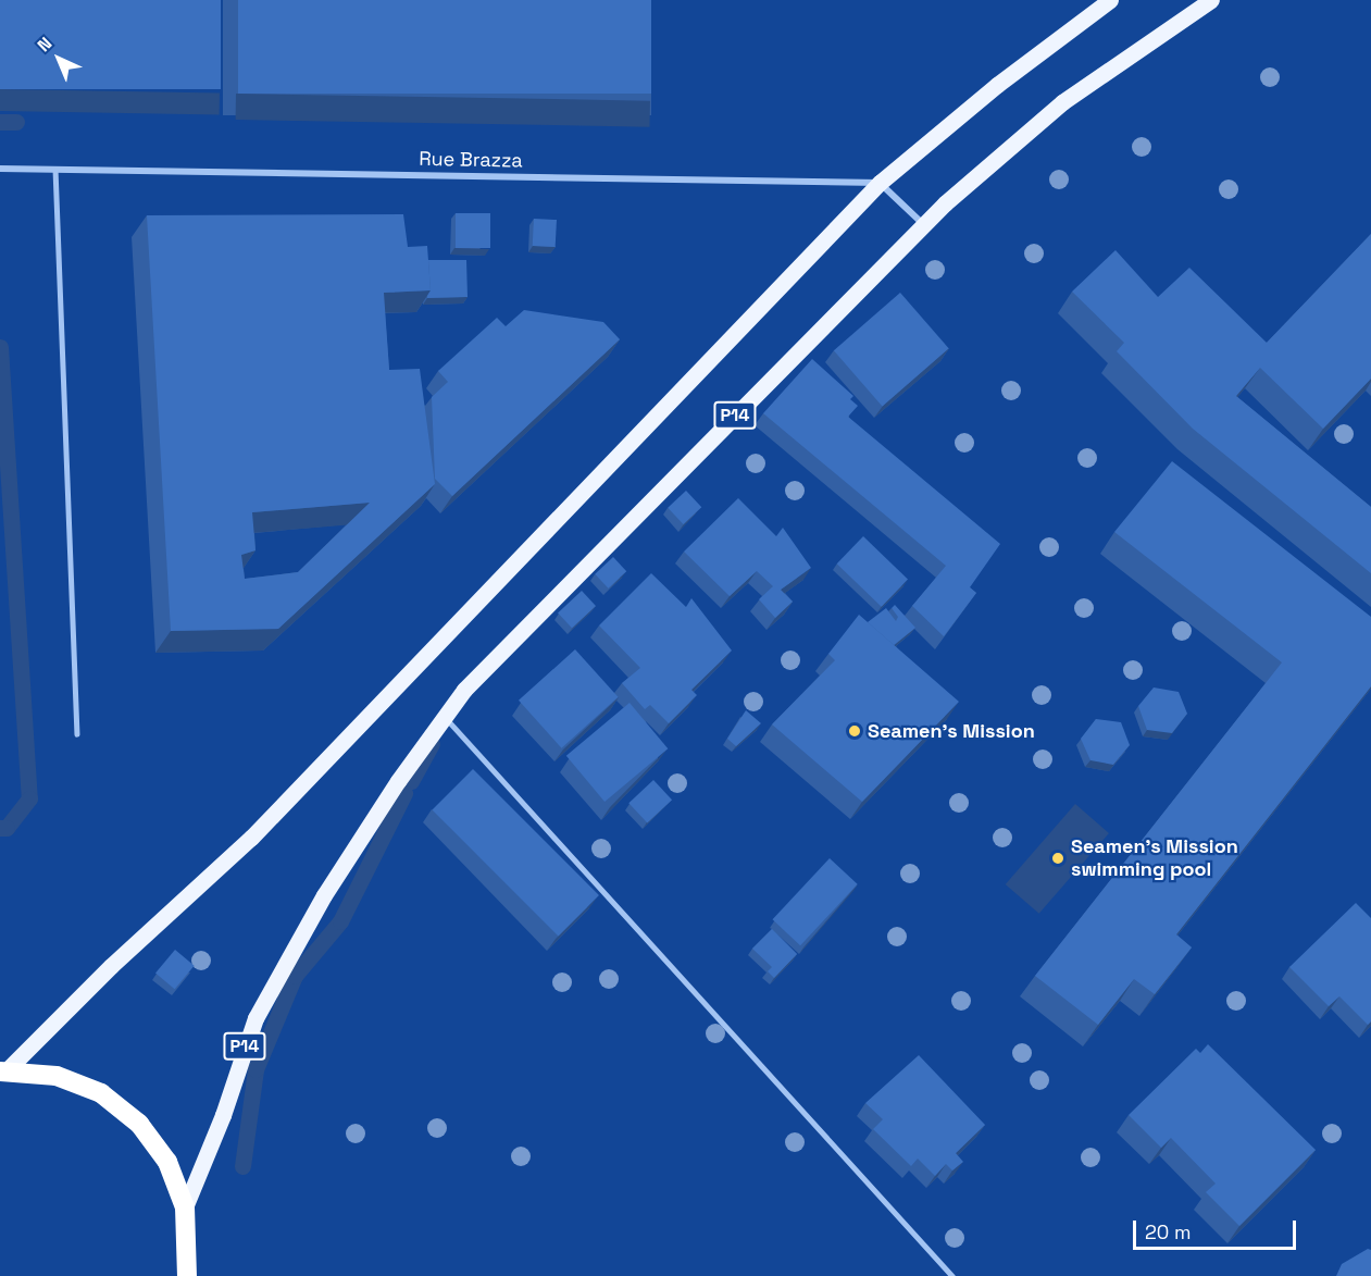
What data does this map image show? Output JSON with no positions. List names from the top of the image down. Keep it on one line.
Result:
{"streets":{"main road":["P14"],"street":["Rue Brazza"]},"places":["Seamen's Mission","Seamen's Mission swimming pool"],"scale_bar":"20 m","north":"top left"}
